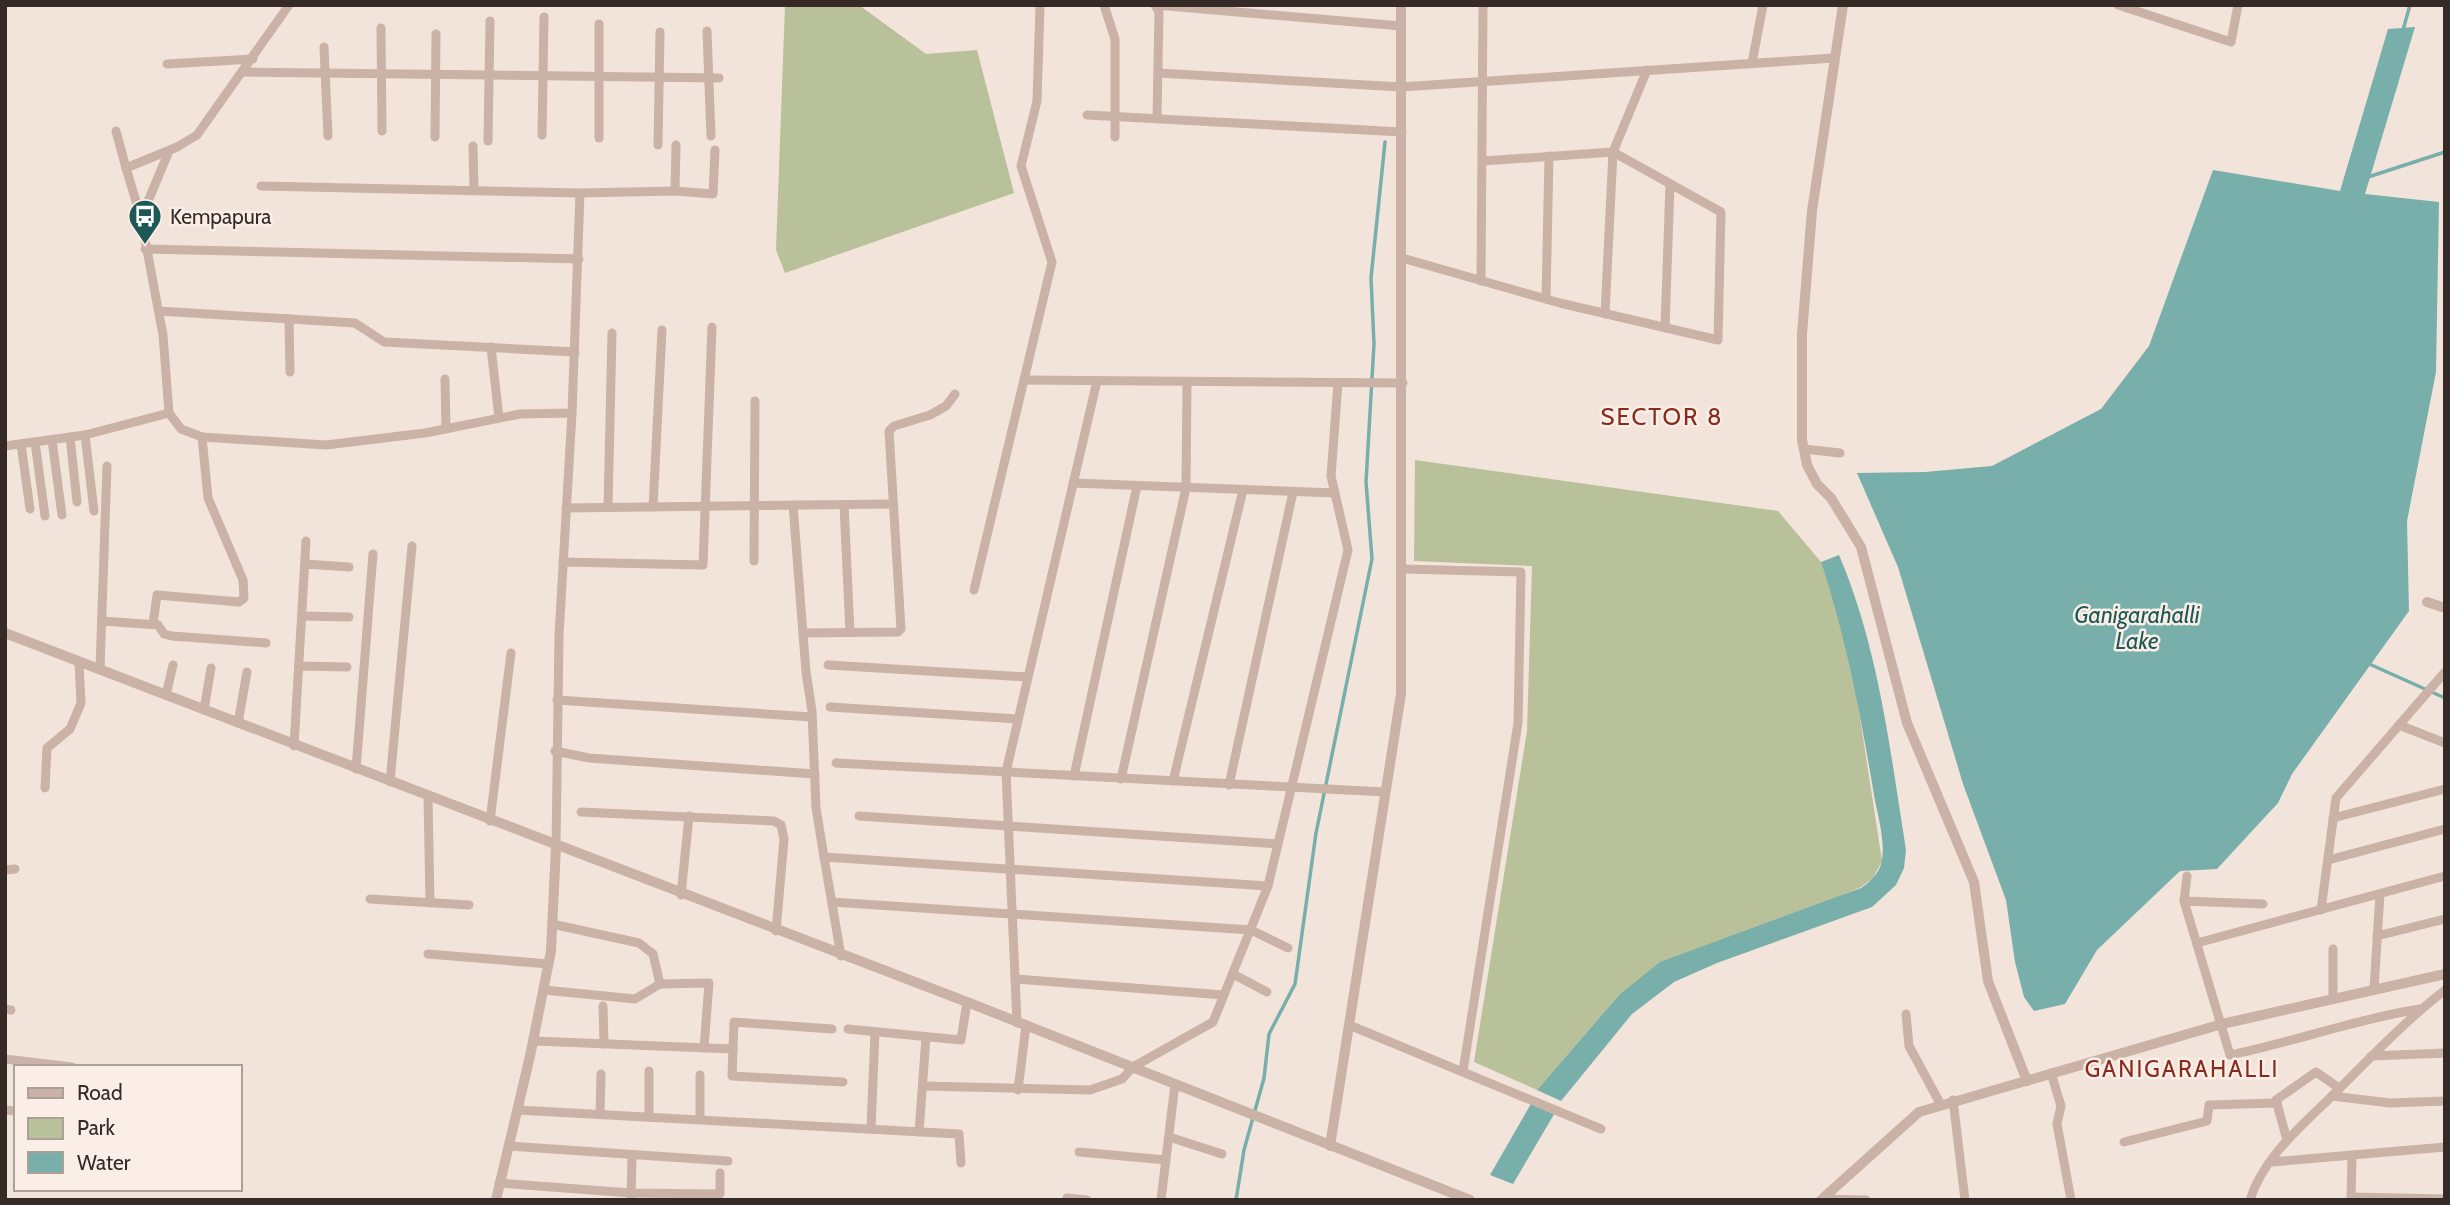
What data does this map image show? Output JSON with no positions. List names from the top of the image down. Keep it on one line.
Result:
{"districts":["SECTOR 8","GANIGARAHALLI"],"water":["Ganigarahalli Lake"],"places":{"bus stop":["Kempapura"]},"legend":["Road","Park","Water"]}
